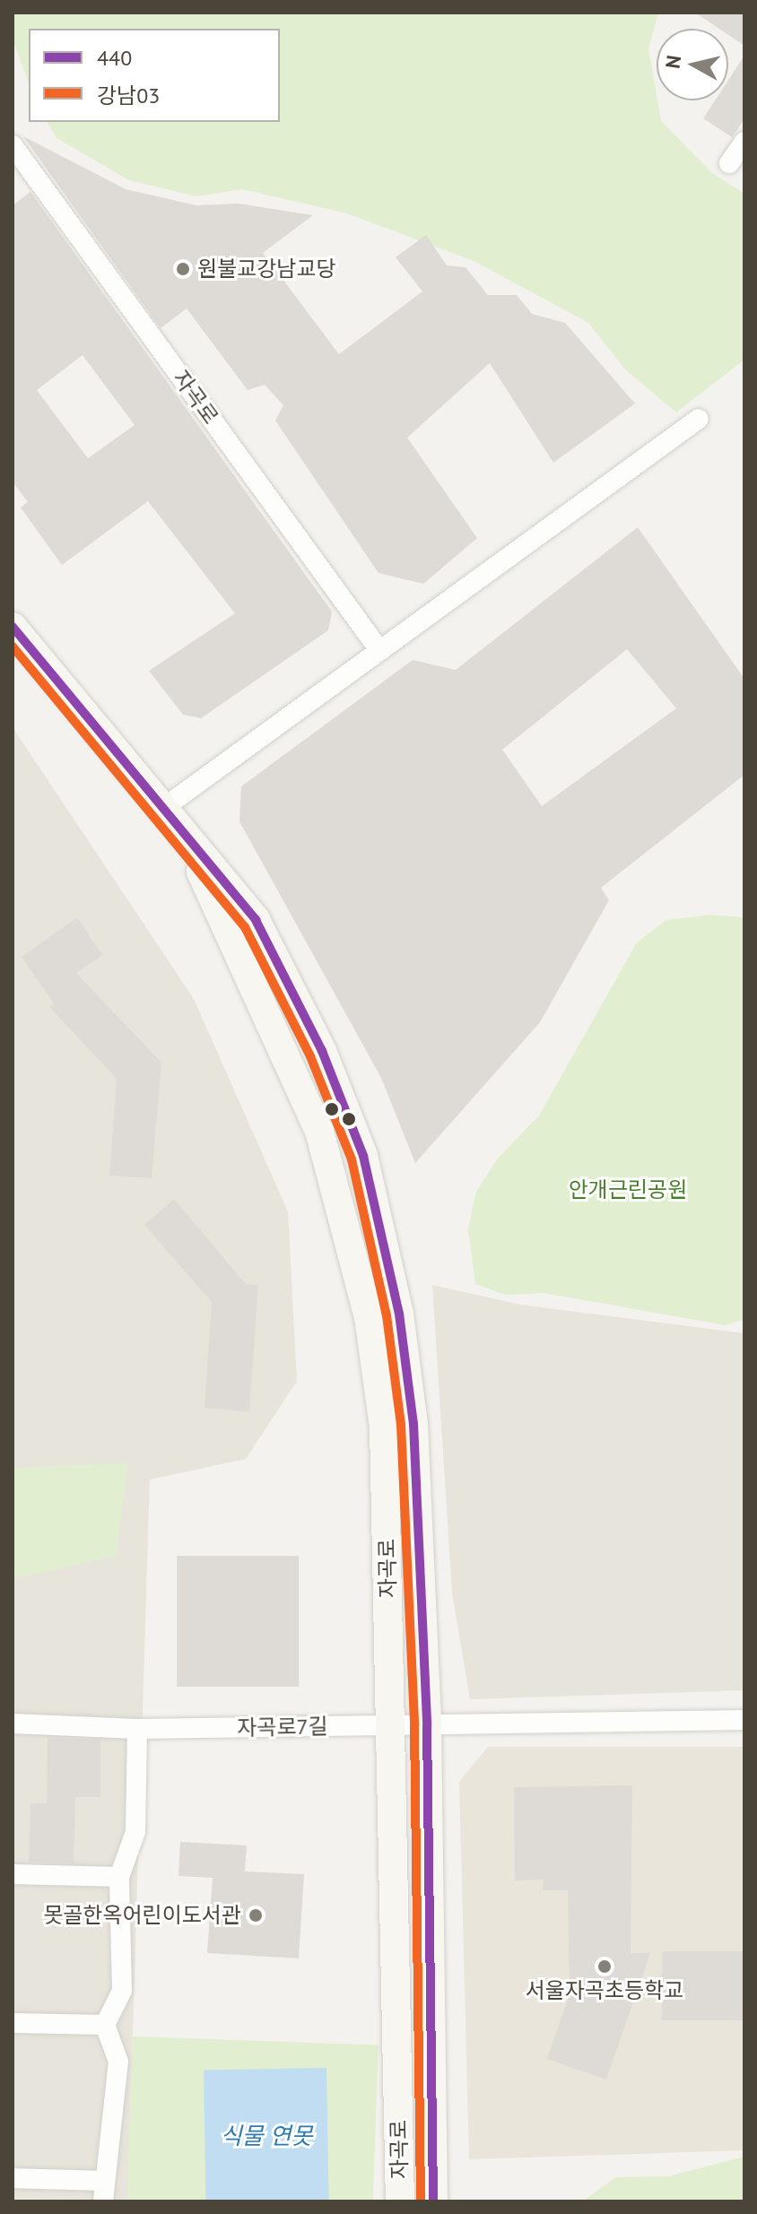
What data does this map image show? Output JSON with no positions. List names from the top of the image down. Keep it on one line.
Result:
{"streets":{"main road":["자곡로"],"street":["자곡로7길"]},"crossings":[["자곡로","자곡로7길"]],"water":["식물 연못"],"parks":["안개근린공원"],"places":["원불교강남교당","못골한옥어린이도서관","서울자곡초등학교"],"lines":["transit line 440","transit line 강남03"],"legend":["440","강남03"],"north":"left"}
